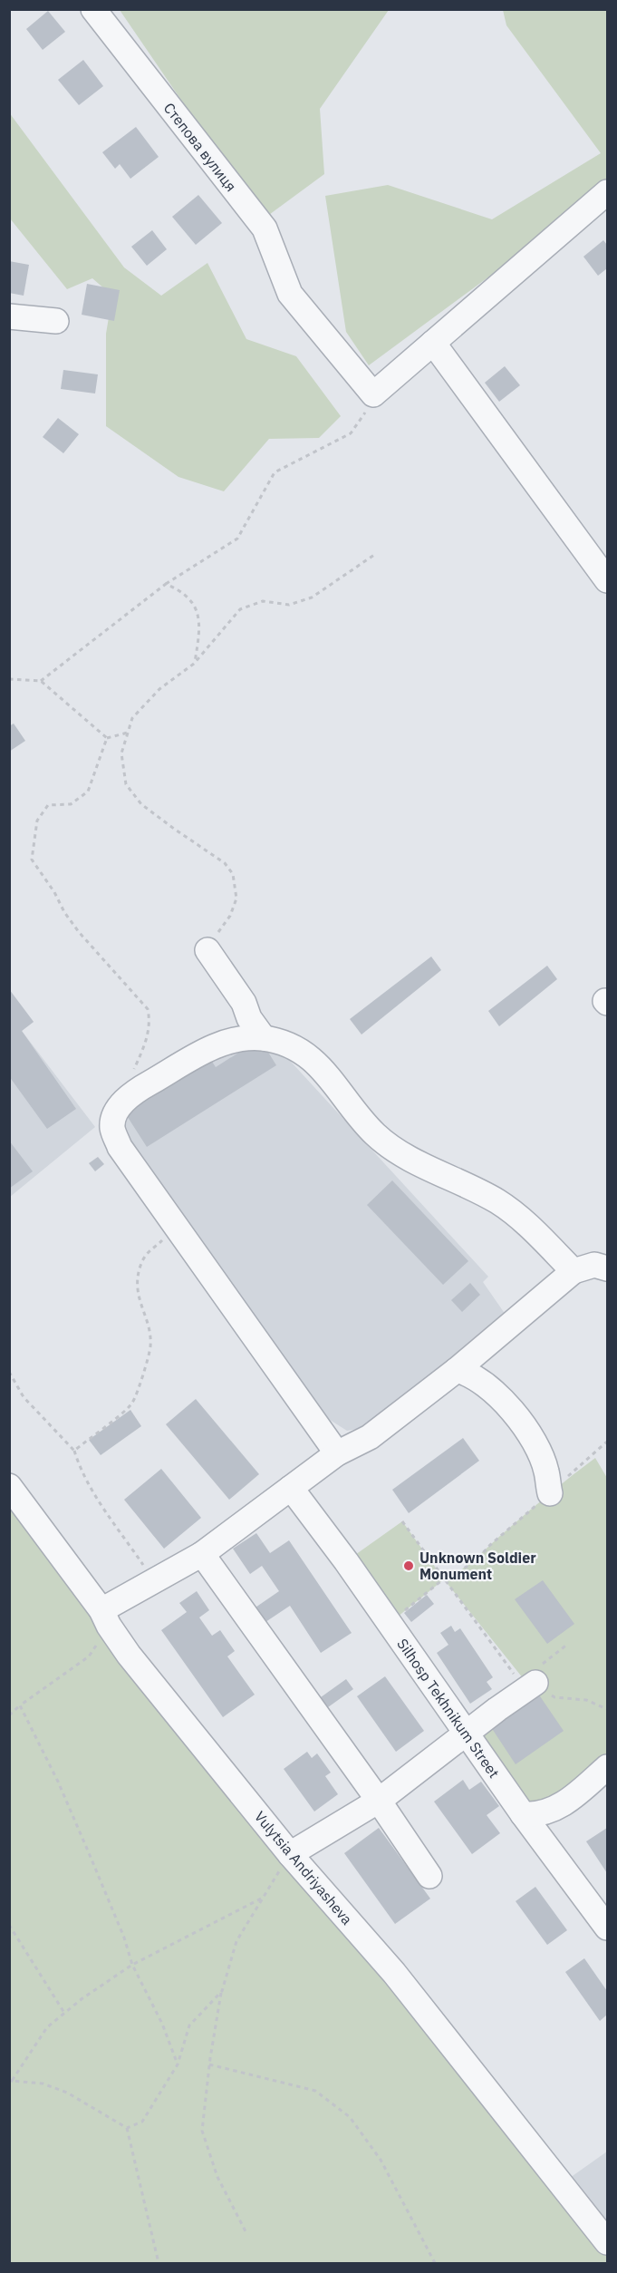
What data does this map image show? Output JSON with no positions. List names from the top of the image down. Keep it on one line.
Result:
{"streets":{"street":["Степова вулиця","Silhosp Tekhnikum Street","Vulytsia Andriyasheva"]},"places":["Unknown Soldier Monument"]}
